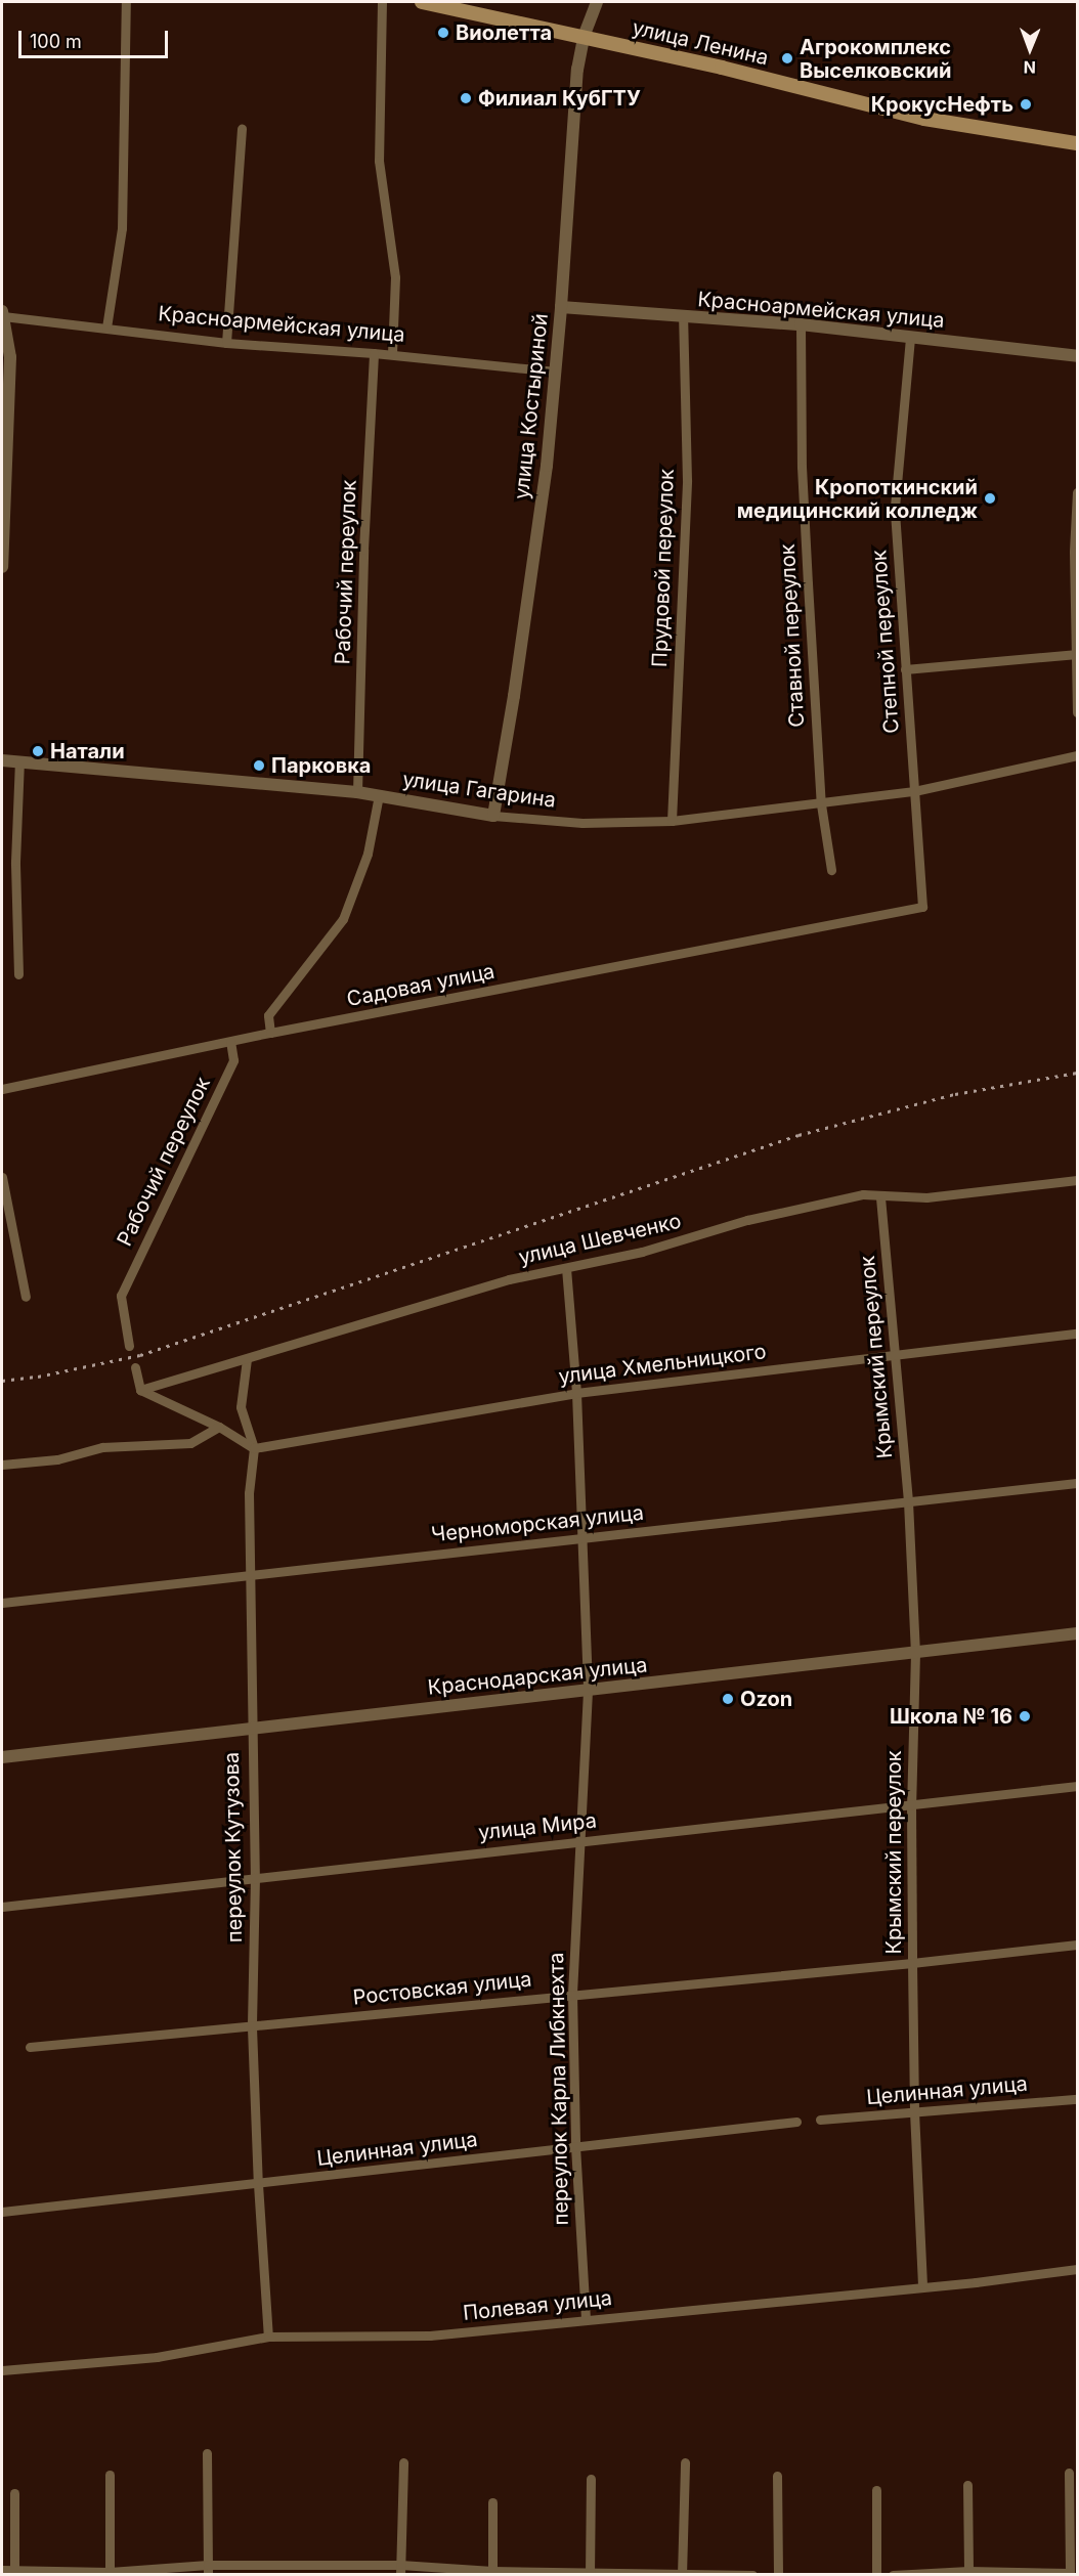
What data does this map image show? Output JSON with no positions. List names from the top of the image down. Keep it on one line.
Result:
{"streets":{"main road":["улица Ленина"],"street":["Красноармейская улица","улица Костыриной","Прудовой переулок","Рабочий переулок","Ставной переулок","Степной переулок","улица Гагарина","Садовая улица","улица Шевченко","Крымский переулок","улица Хмельницкого","Черноморская улица","Краснодарская улица","улица Мира","переулок Кутузова","Ростовская улица","переулок Карла Либкнехта","Целинная улица","Полевая улица"]},"crossings":[["улица Ленина","улица Костыриной"],["Красноармейская улица","улица Костыриной"],["Красноармейская улица","Прудовой переулок"],["Красноармейская улица","Рабочий переулок"],["Красноармейская улица","Ставной переулок"],["Красноармейская улица","Степной переулок"],["улица Костыриной","улица Гагарина"],["Прудовой переулок","улица Гагарина"],["Рабочий переулок","улица Гагарина"],["Рабочий переулок","Садовая улица"],["Ставной переулок","улица Гагарина"],["Степной переулок","улица Гагарина"],["Степной переулок","Садовая улица"],["улица Шевченко","Крымский переулок"],["улица Шевченко","переулок Кутузова"],["улица Шевченко","переулок Карла Либкнехта"],["Крымский переулок","улица Хмельницкого"],["Крымский переулок","Черноморская улица"],["Крымский переулок","Краснодарская улица"],["Крымский переулок","улица Мира"],["Крымский переулок","Ростовская улица"],["Крымский переулок","Целинная улица"],["Крымский переулок","Полевая улица"],["улица Хмельницкого","переулок Кутузова"],["улица Хмельницкого","переулок Карла Либкнехта"],["Черноморская улица","переулок Кутузова"],["Черноморская улица","переулок Карла Либкнехта"],["Краснодарская улица","переулок Кутузова"],["Краснодарская улица","переулок Карла Либкнехта"],["улица Мира","переулок Кутузова"],["улица Мира","переулок Карла Либкнехта"],["переулок Кутузова","Ростовская улица"],["переулок Кутузова","Целинная улица"],["переулок Кутузова","Полевая улица"],["Ростовская улица","переулок Карла Либкнехта"],["переулок Карла Либкнехта","Целинная улица"],["переулок Карла Либкнехта","Полевая улица"]],"places":["Виолетта","Агрокомплекс Выселковский","Филиал КубГТУ","КрокусНефть","Кропоткинский медицинский колледж","Натали","Парковка","Ozon","Школа № 16"],"scale_bar":"100 m","north":"bottom"}
